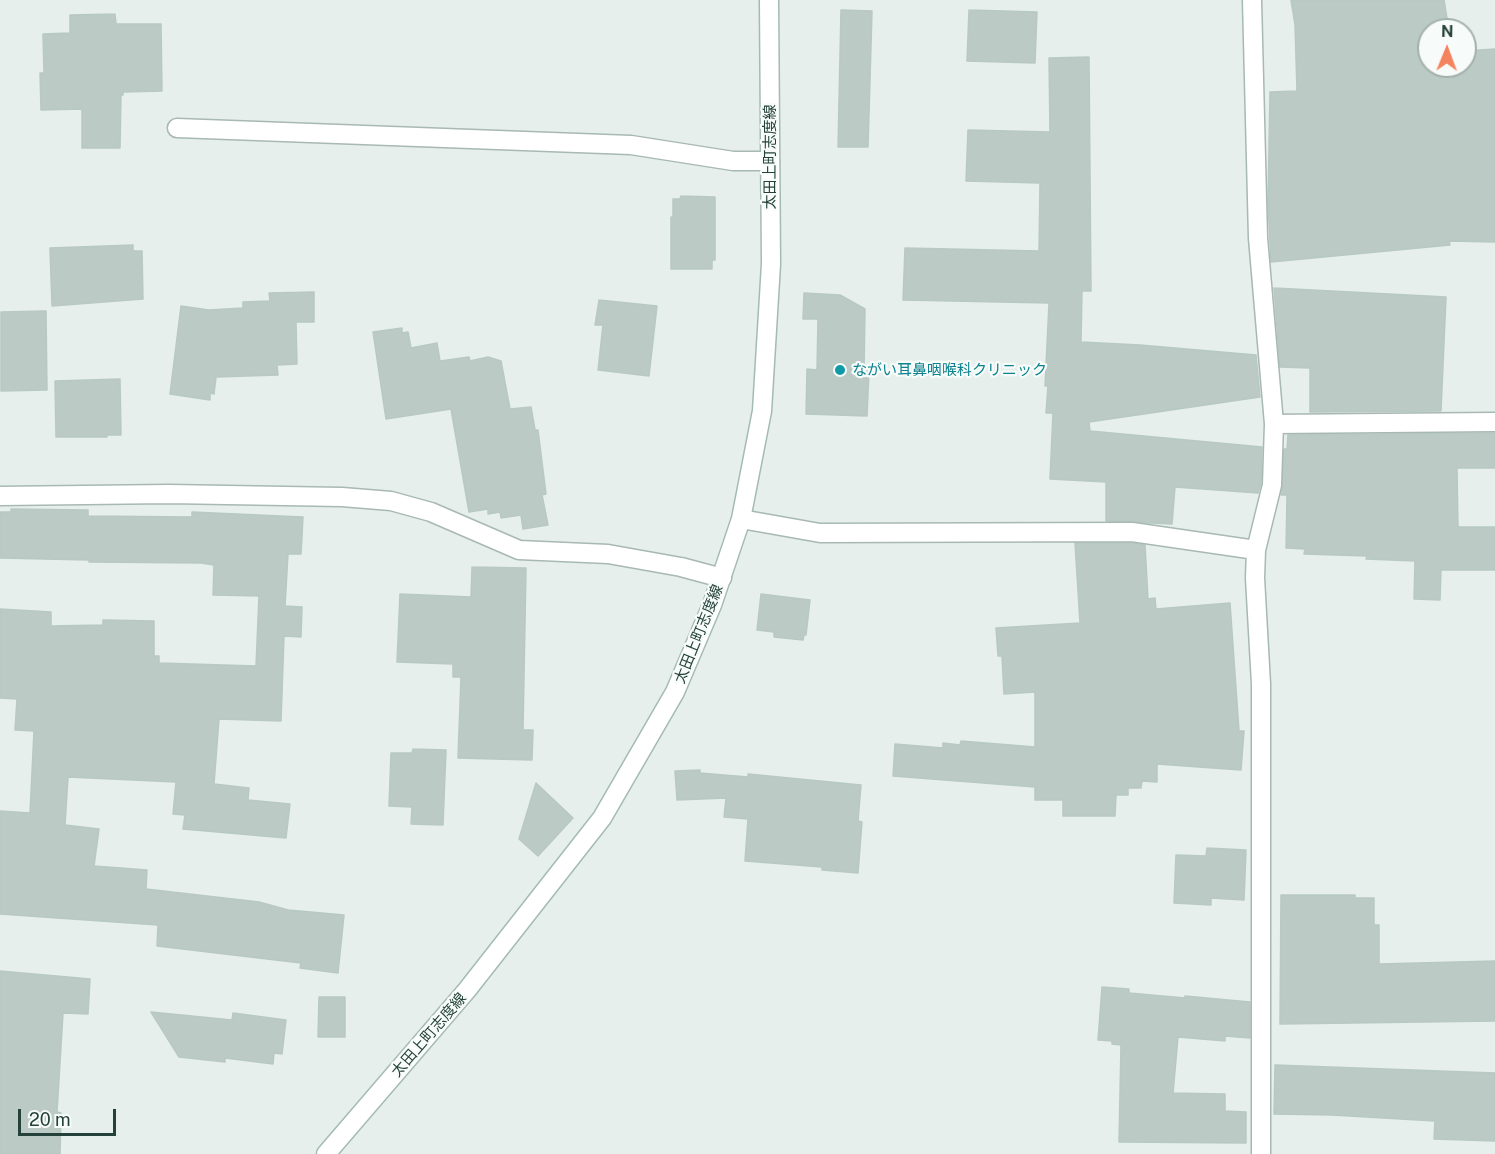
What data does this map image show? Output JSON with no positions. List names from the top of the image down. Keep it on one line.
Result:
{"streets":{"street":["太田上町志度線"]},"places":["ながい耳鼻咽喉科クリニック"],"scale_bar":"20 m","north":"top"}
